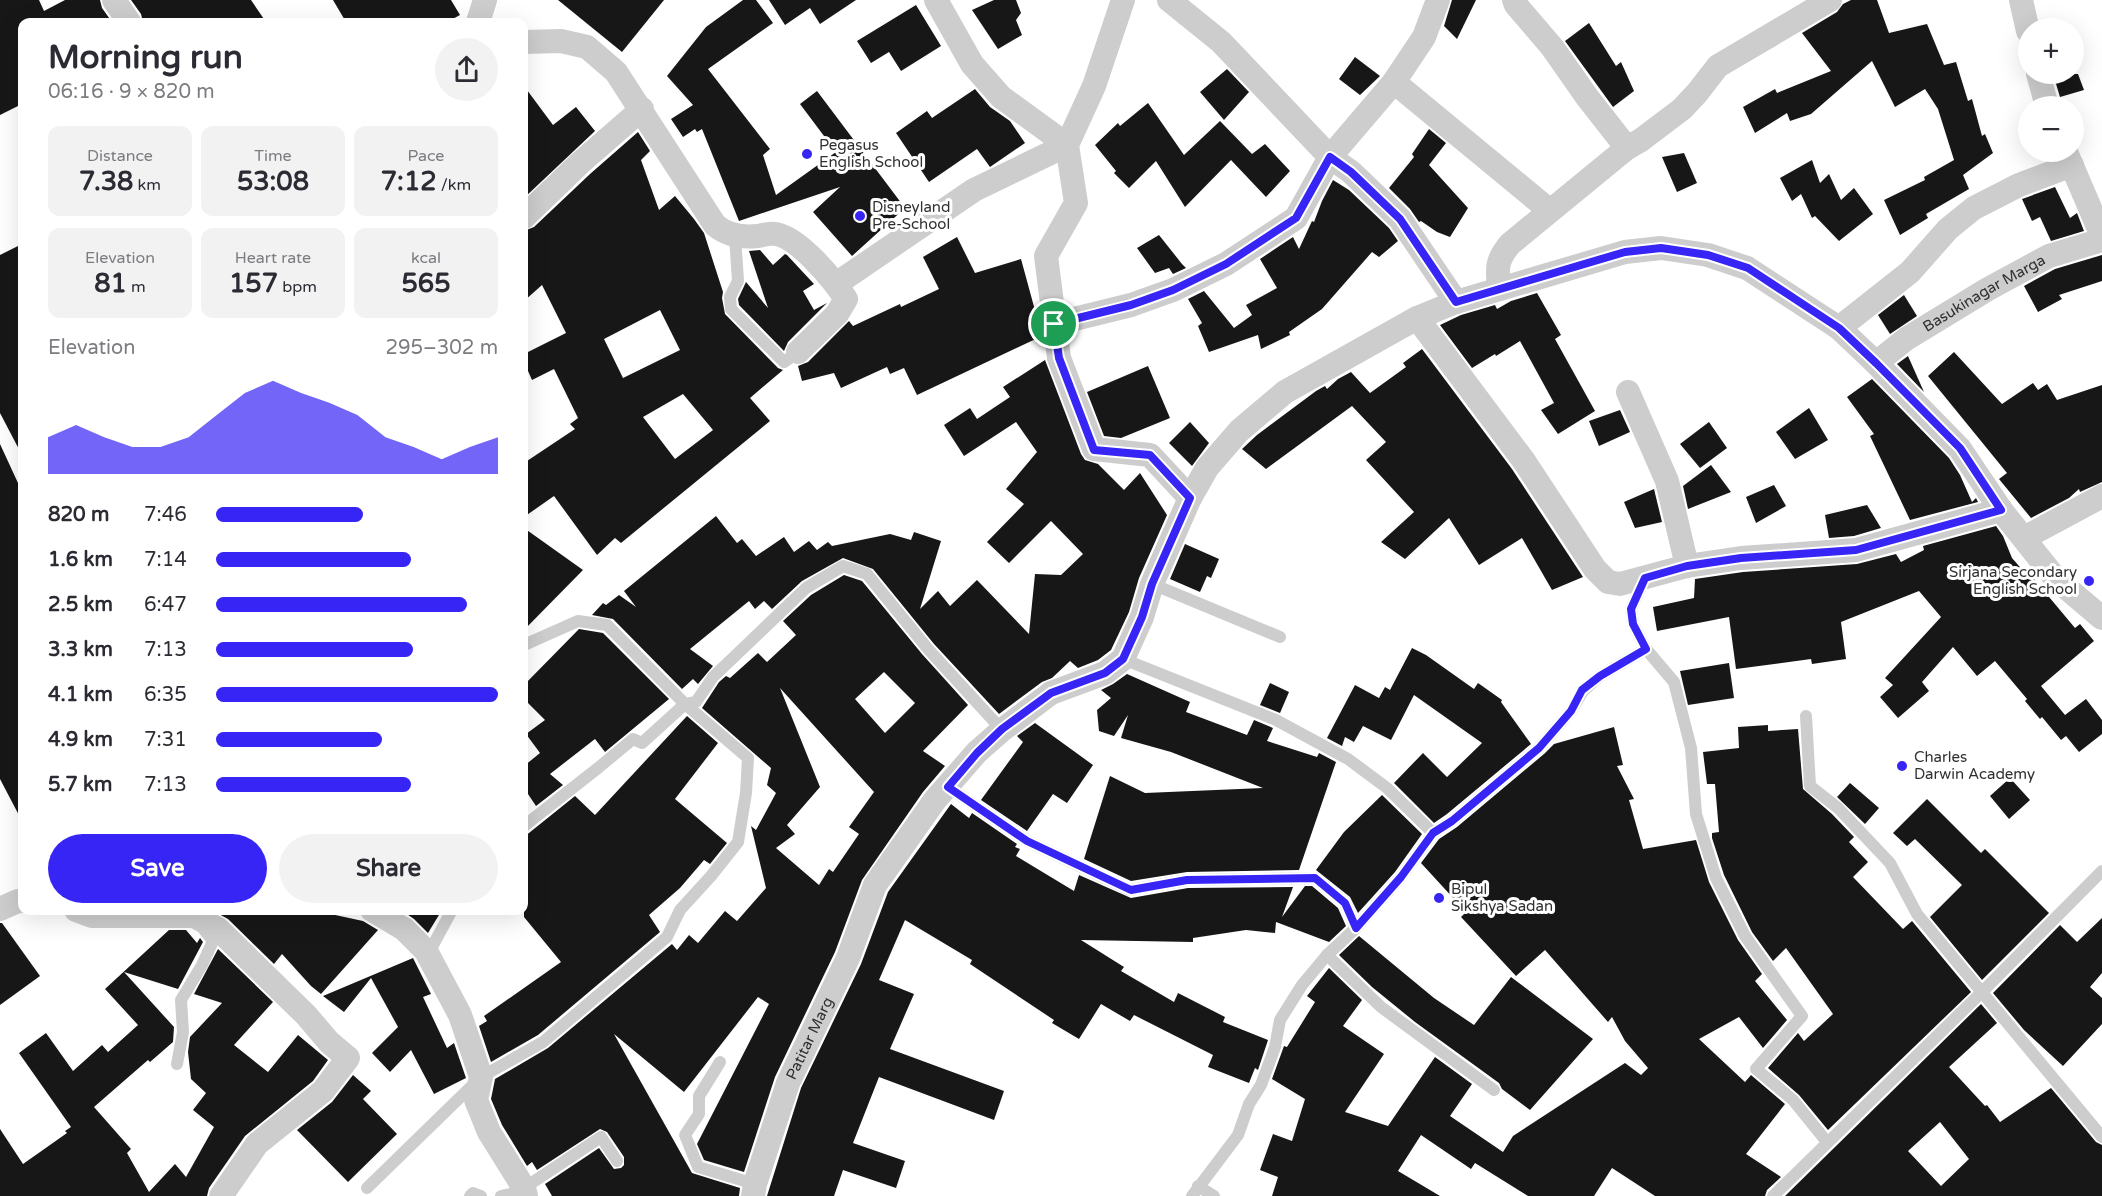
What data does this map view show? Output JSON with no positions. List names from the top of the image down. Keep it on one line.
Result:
{"streets":{"street":["Basukinagar Marga","Patitar Marg"]},"places":["Pegasus English School","Disneyland Pre-School","Sirjana Secondary English School","Charles Darwin Academy","Bipul Sikshya Sadan"],"page":{"map_buttons":["+","−"],"heading":["Morning run","06:16 · 9 × 820 m"],"stats":[["Distance","7.38 km"],["Time","53:08"],["Pace","7:12 /km"],["Elevation","81 m"],["Heart rate","157 bpm"],["kcal","565"]],"chart":["Elevation","295–302 m"],"list":[{"name":"820 m","note":"7:46"},{"name":"1.6 km","note":"7:14"},{"name":"2.5 km","note":"6:47"},{"name":"3.3 km","note":"7:13"},{"name":"4.1 km","note":"6:35"},{"name":"4.9 km","note":"7:31"},{"name":"5.7 km","note":"7:13"}],"buttons":["Save","Share"]}}
